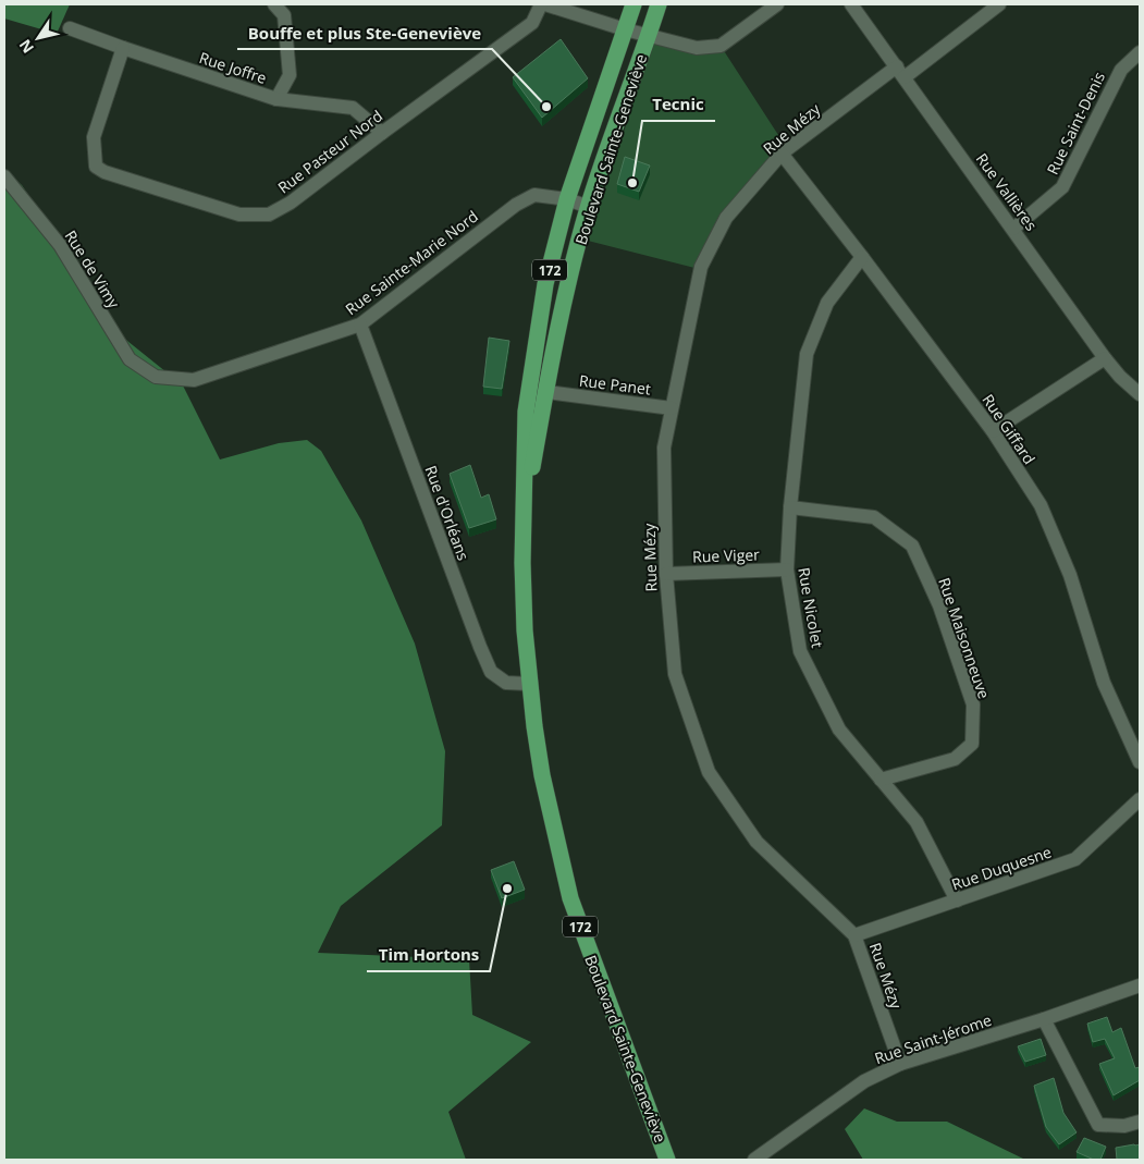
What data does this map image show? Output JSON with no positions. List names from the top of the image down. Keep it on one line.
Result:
{"streets":{"main road":["Boulevard Sainte-Geneviève","172"],"street":["Rue Joffre","Rue Saint-Denis","Rue Mézy","Rue Pasteur Nord","Rue Vallières","Rue Sainte-Marie Nord","Rue de Vimy","Rue Panet","Rue Giffard","Rue d'Orléans","Rue Viger","Rue Nicolet","Rue Maisonneuve","Rue Duquesne","Rue Saint-Jérome"]},"crossings":[["Rue Joffre","Rue Pasteur Nord"],["Rue Saint-Denis","Rue Vallières"],["Rue Mézy","Rue Vallières"],["Rue Mézy","Rue Panet"],["Rue Mézy","Rue Giffard"],["Rue Mézy","Rue Viger"],["Rue Mézy","Rue Duquesne"],["Rue Mézy","Rue Saint-Jérome"],["Boulevard Sainte-Geneviève","Rue Sainte-Marie Nord"],["Boulevard Sainte-Geneviève","Rue d'Orléans"],["Rue Sainte-Marie Nord","Rue de Vimy"],["Rue Sainte-Marie Nord","Rue d'Orléans"],["Rue Giffard","Rue Nicolet"],["Rue Viger","Rue Nicolet"],["Rue Nicolet","Rue Maisonneuve"],["Rue Nicolet","Rue Duquesne"]],"places":["Bouffe et plus Ste-Geneviève","Tecnic","Tim Hortons"],"north":"bottom left"}
